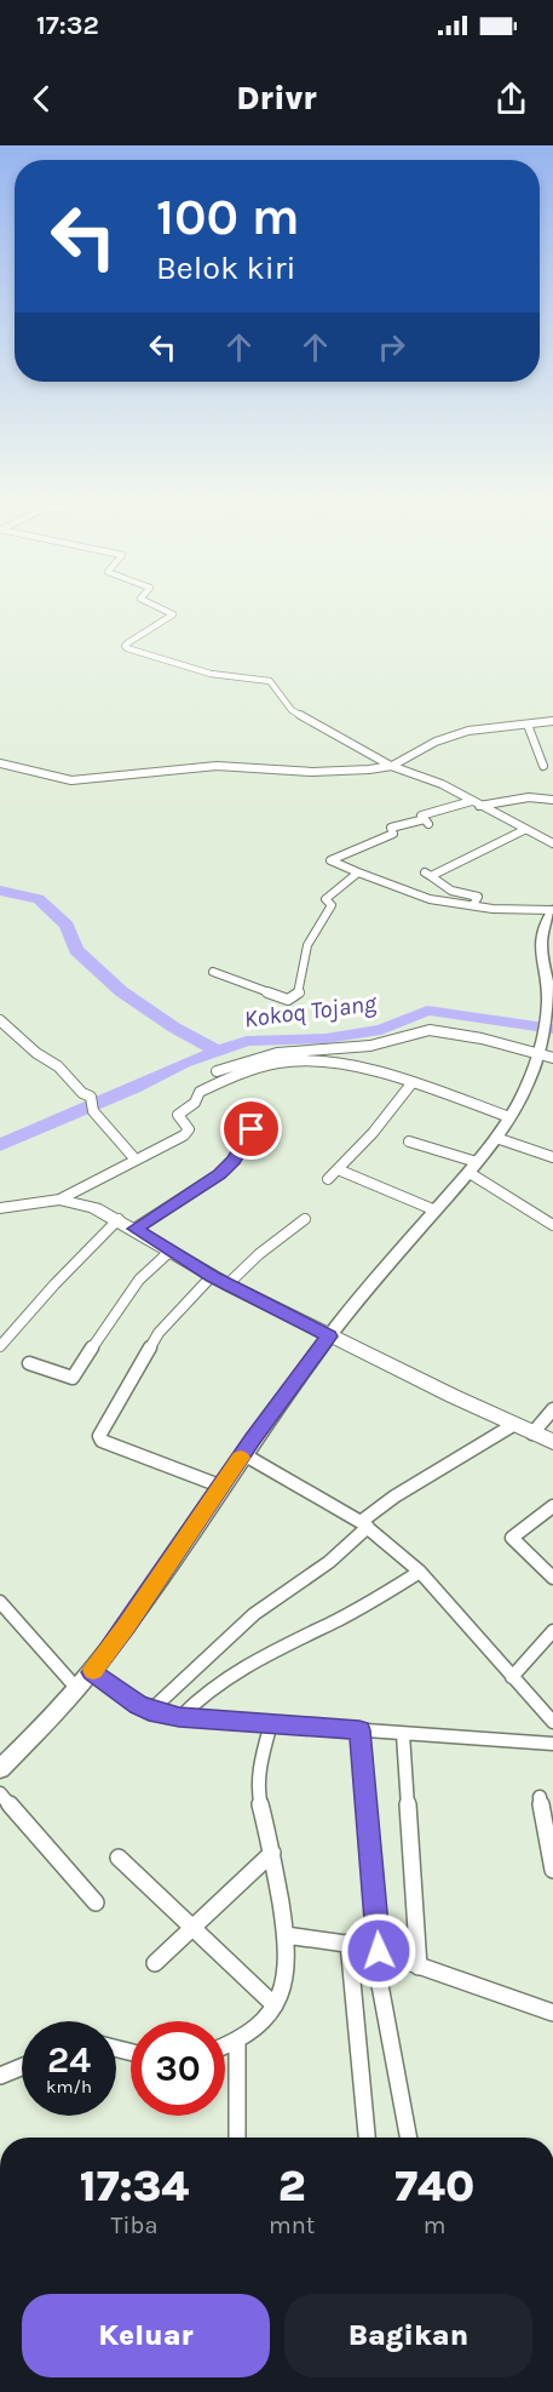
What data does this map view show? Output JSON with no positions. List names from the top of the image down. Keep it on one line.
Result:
{"water":["Kokoq Tojang"],"page":{"status":"17:32","header":"Drivr","turn":["100 m","Belok kiri"],"speed":"24 km/h","limit":"30","eta":["17:34","Tiba","2","mnt","740","m"],"buttons":["Keluar","Bagikan"]}}
